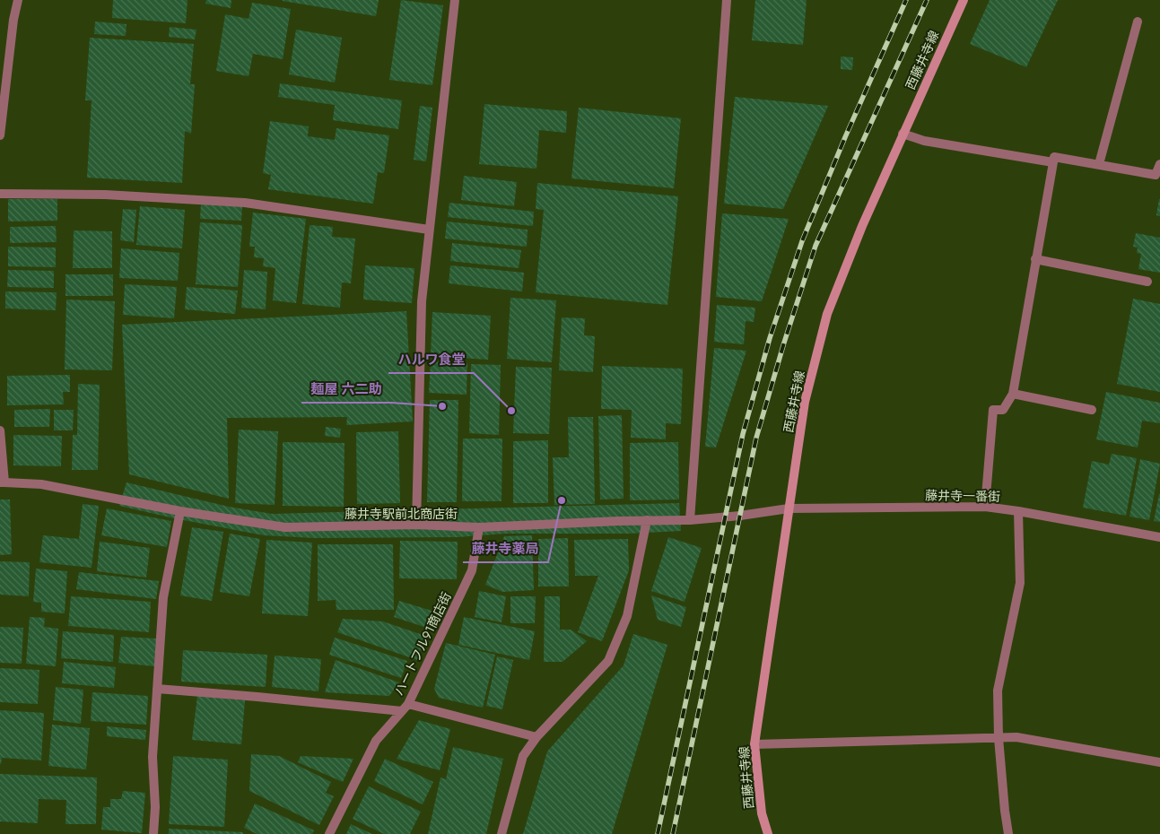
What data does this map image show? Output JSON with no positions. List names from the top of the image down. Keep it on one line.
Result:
{"streets":{"main road":["西藤井寺線"],"street":["藤井寺一番街","藤井寺駅前北商店街","ハートフル91商店街"]},"crossings":[["西藤井寺線","藤井寺一番街"],["藤井寺一番街","藤井寺駅前北商店街"],["藤井寺駅前北商店街","ハートフル91商店街"]],"places":["麺屋 六二助","ハルワ食堂","藤井寺薬局"]}
